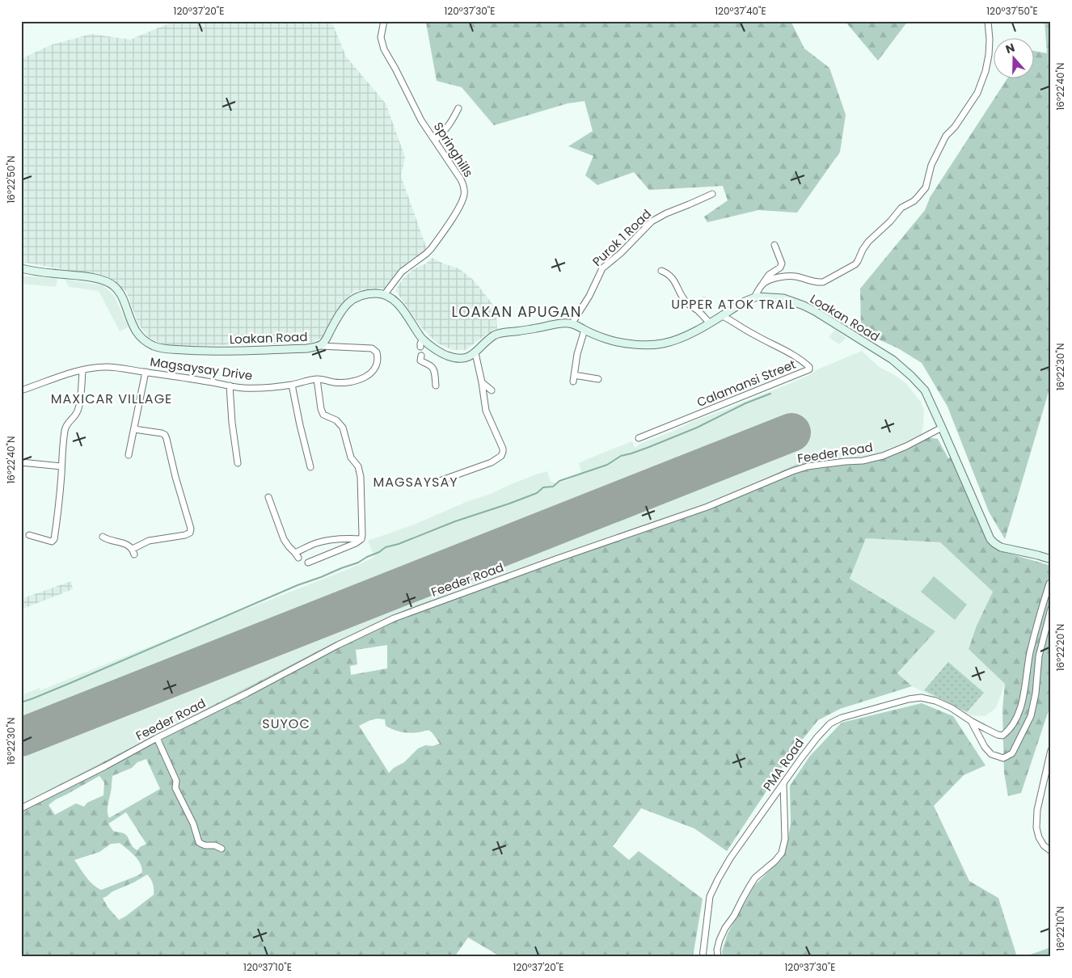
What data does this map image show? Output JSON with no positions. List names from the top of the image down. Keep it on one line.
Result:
{"streets":{"main road":["Loakan Road"],"street":["Springhills","Purok 1 Road","Magsaysay Drive","Calamansi Street","Feeder Road","PMA Road"]},"crossings":[["Springhills","Loakan Road"],["Purok 1 Road","Loakan Road"],["Loakan Road","Magsaysay Drive"],["Loakan Road","Calamansi Street"],["Loakan Road","Feeder Road"]],"districts":["UPPER ATOK TRAIL","LOAKAN APUGAN","MAXICAR VILLAGE","MAGSAYSAY","SUYOC"],"north":"top","coordinates":["120°37'20\"E","120°37'30\"E","120°37'40\"E","120°37'50\"E","16°22'40\"N","16°22'50\"N","16°22'30\"N","16°22'20\"N","16°22'10\"N","120°37'10\"E"]}
